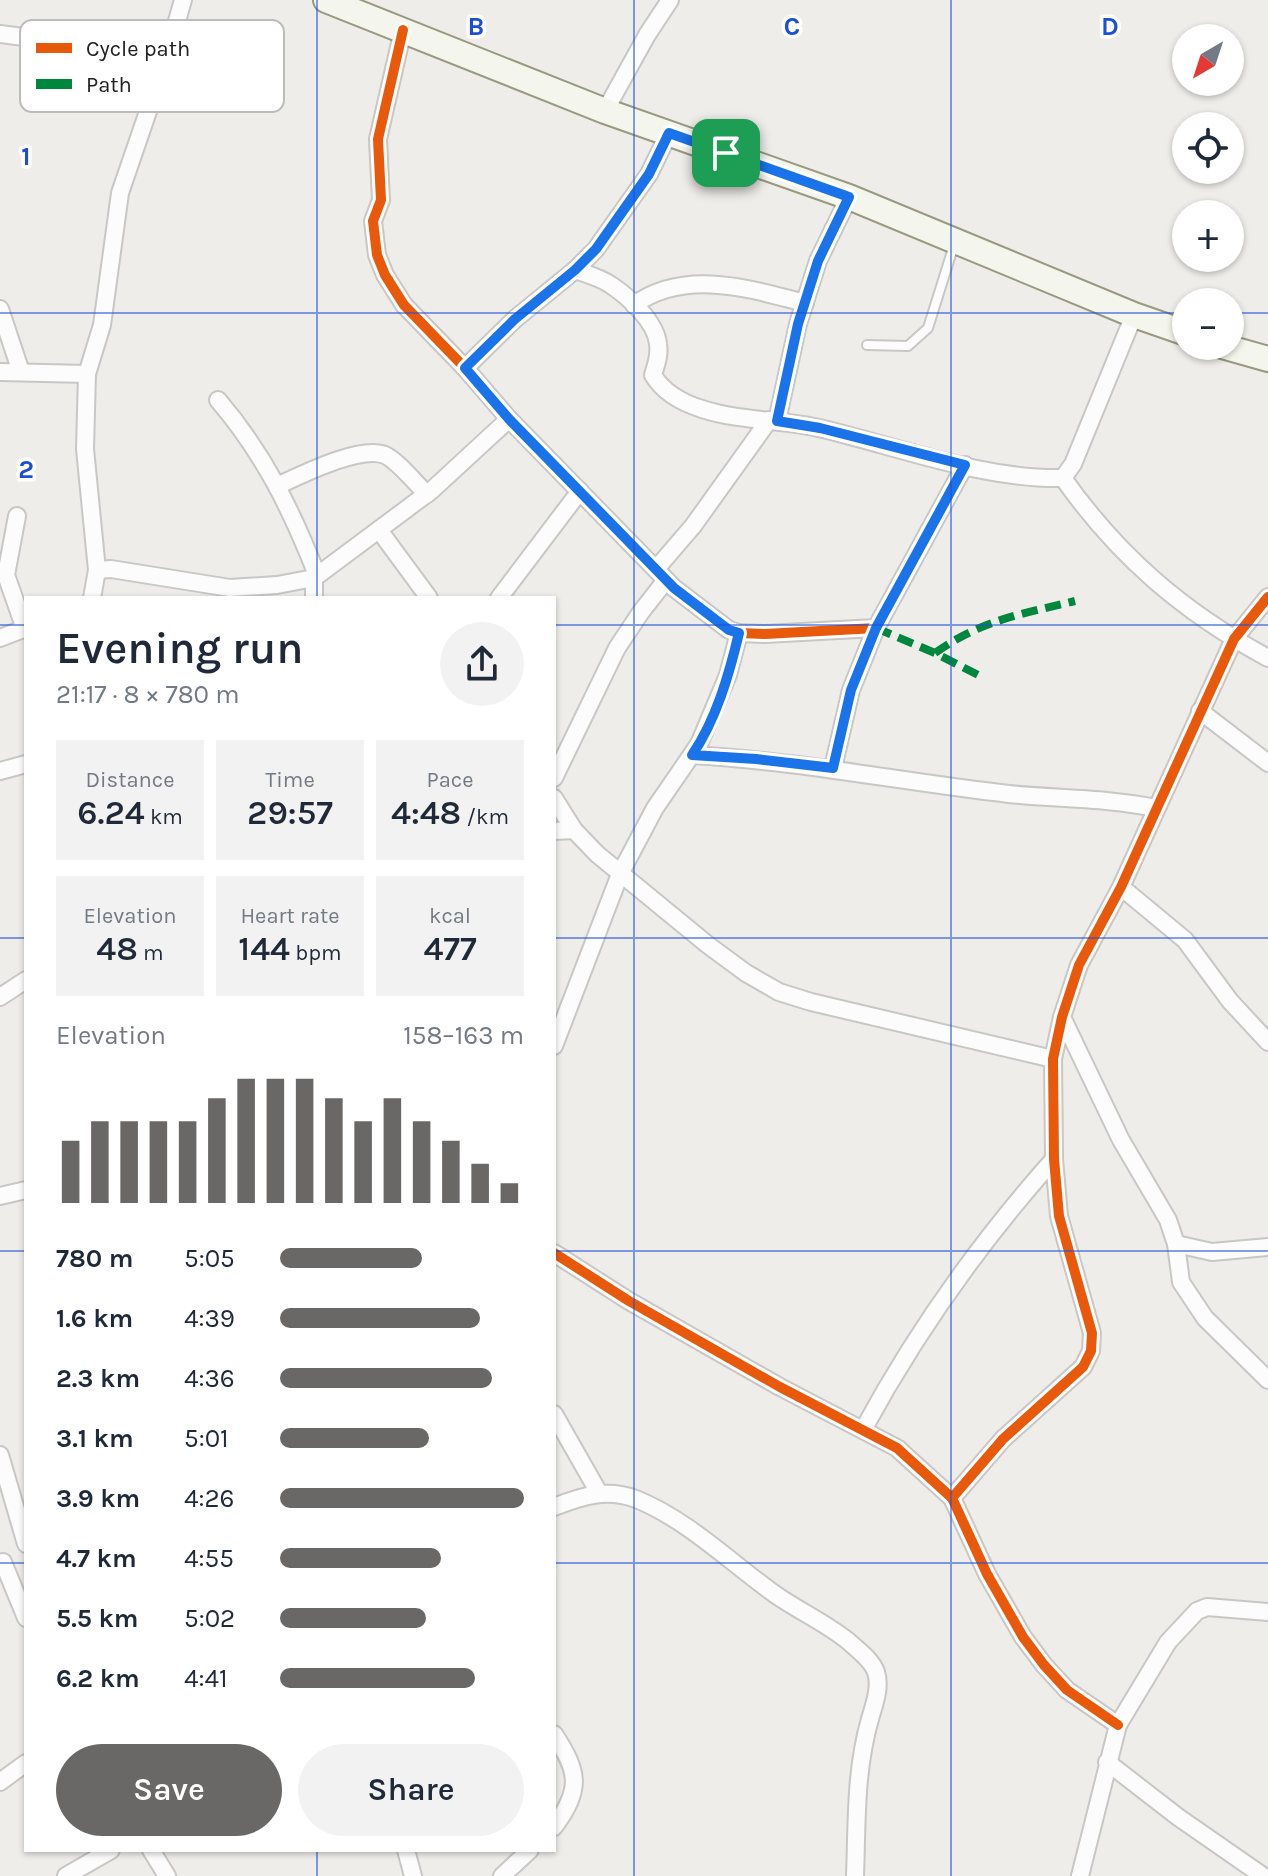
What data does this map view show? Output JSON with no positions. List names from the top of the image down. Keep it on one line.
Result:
{"legend":["Cycle path","Path"],"north":"bottom left","page":{"map_buttons":["+","−"],"heading":["Evening run","21:17 · 8 × 780 m"],"stats":[["Distance","6.24 km"],["Time","29:57"],["Pace","4:48 /km"],["Elevation","48 m"],["Heart rate","144 bpm"],["kcal","477"]],"chart":["Elevation","158–163 m"],"list":[{"name":"780 m","note":"5:05"},{"name":"1.6 km","note":"4:39"},{"name":"2.3 km","note":"4:36"},{"name":"3.1 km","note":"5:01"},{"name":"3.9 km","note":"4:26"},{"name":"4.7 km","note":"4:55"},{"name":"5.5 km","note":"5:02"},{"name":"6.2 km","note":"4:41"}],"buttons":["Save","Share"]},"grid":{"columns":["B","C","D"],"rows":["1","2"]}}
